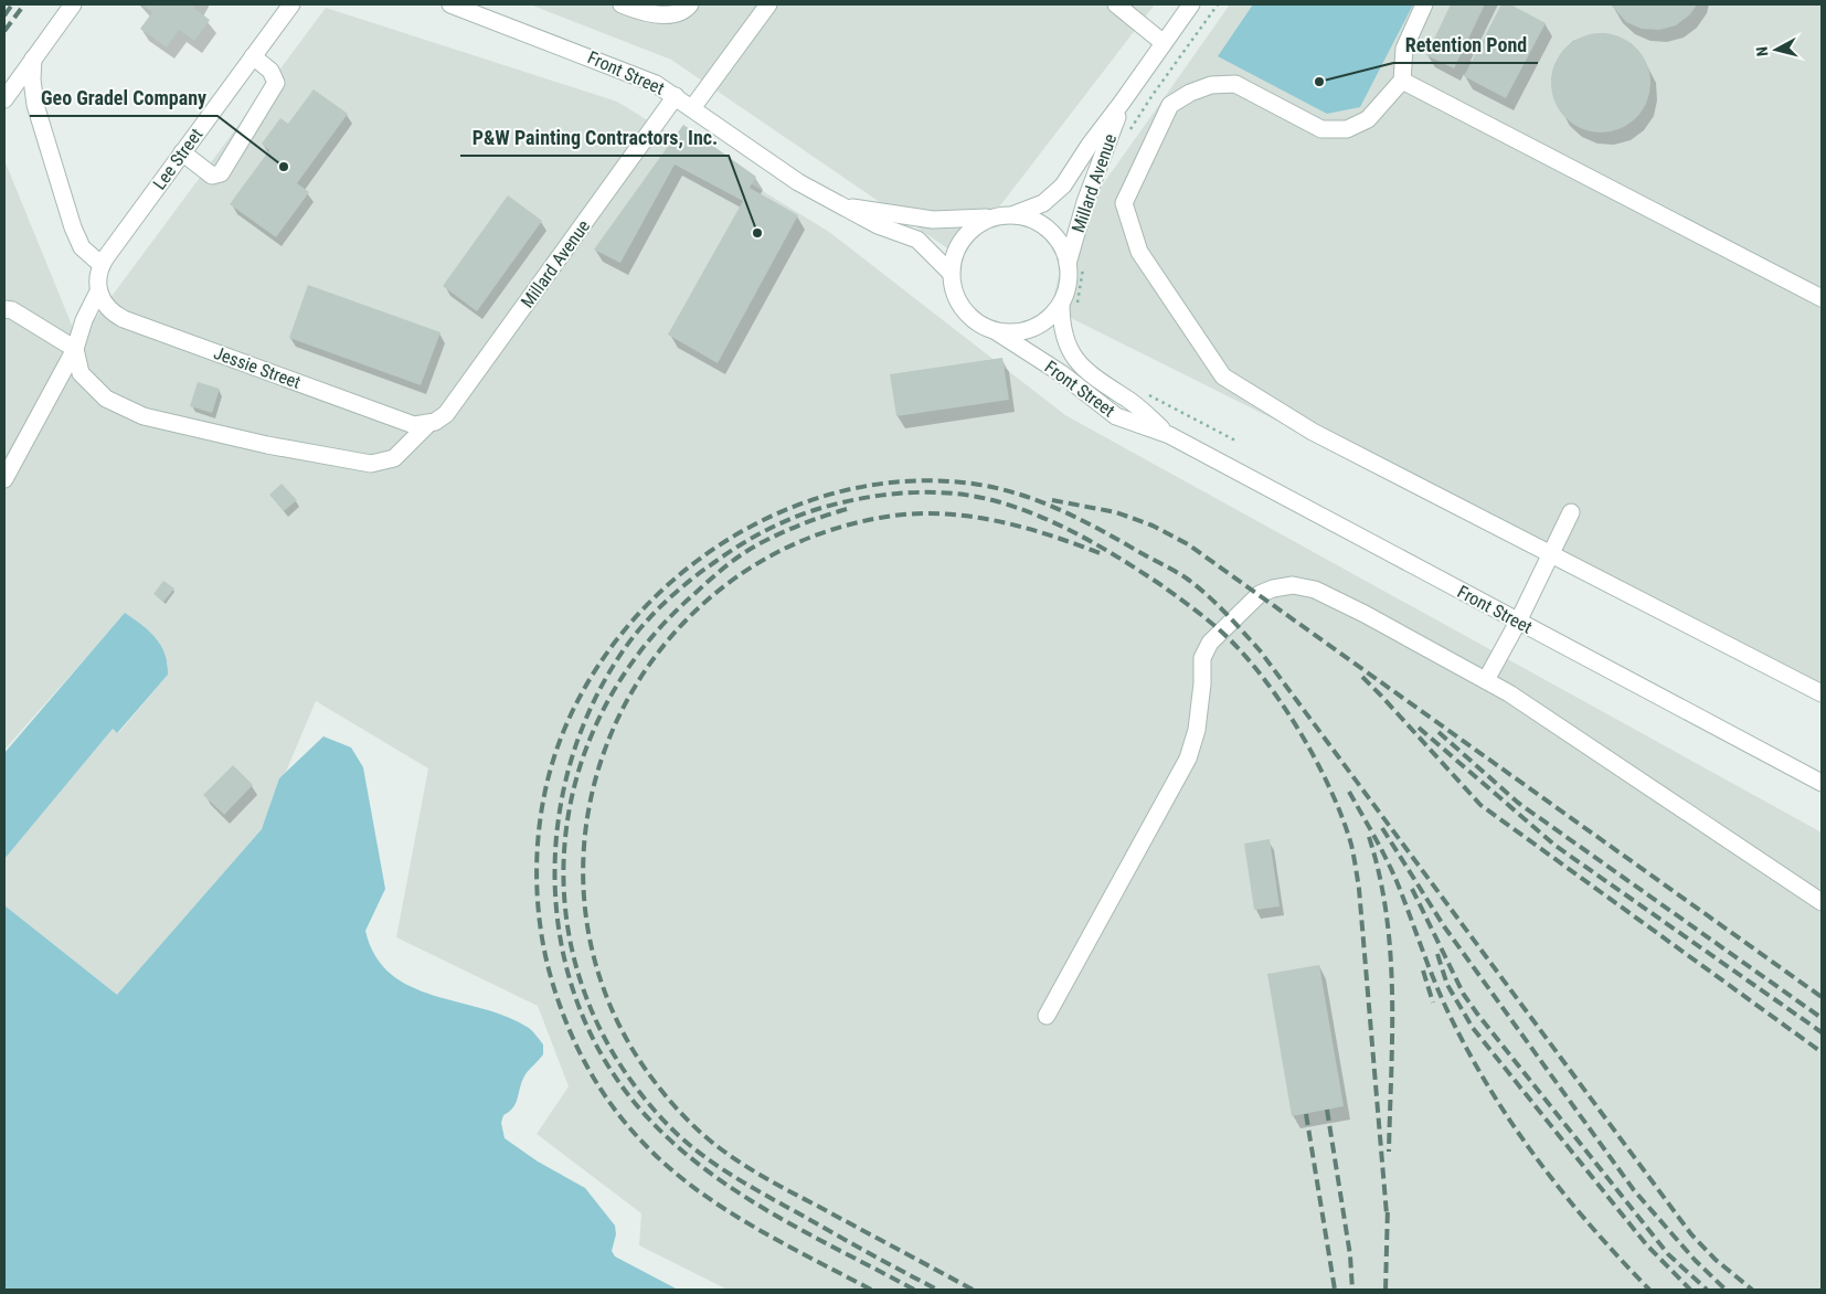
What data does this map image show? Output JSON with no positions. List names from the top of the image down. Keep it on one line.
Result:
{"streets":{"street":["Front Street","Lee Street","Millard Avenue","Jessie Street"]},"crossings":[["Front Street","Millard Avenue"],["Lee Street","Millard Avenue"],["Lee Street","Jessie Street"],["Millard Avenue","Jessie Street"]],"places":["Retention Pond","Geo Gradel Company","P&W Painting Contractors, Inc."],"north":"left"}
